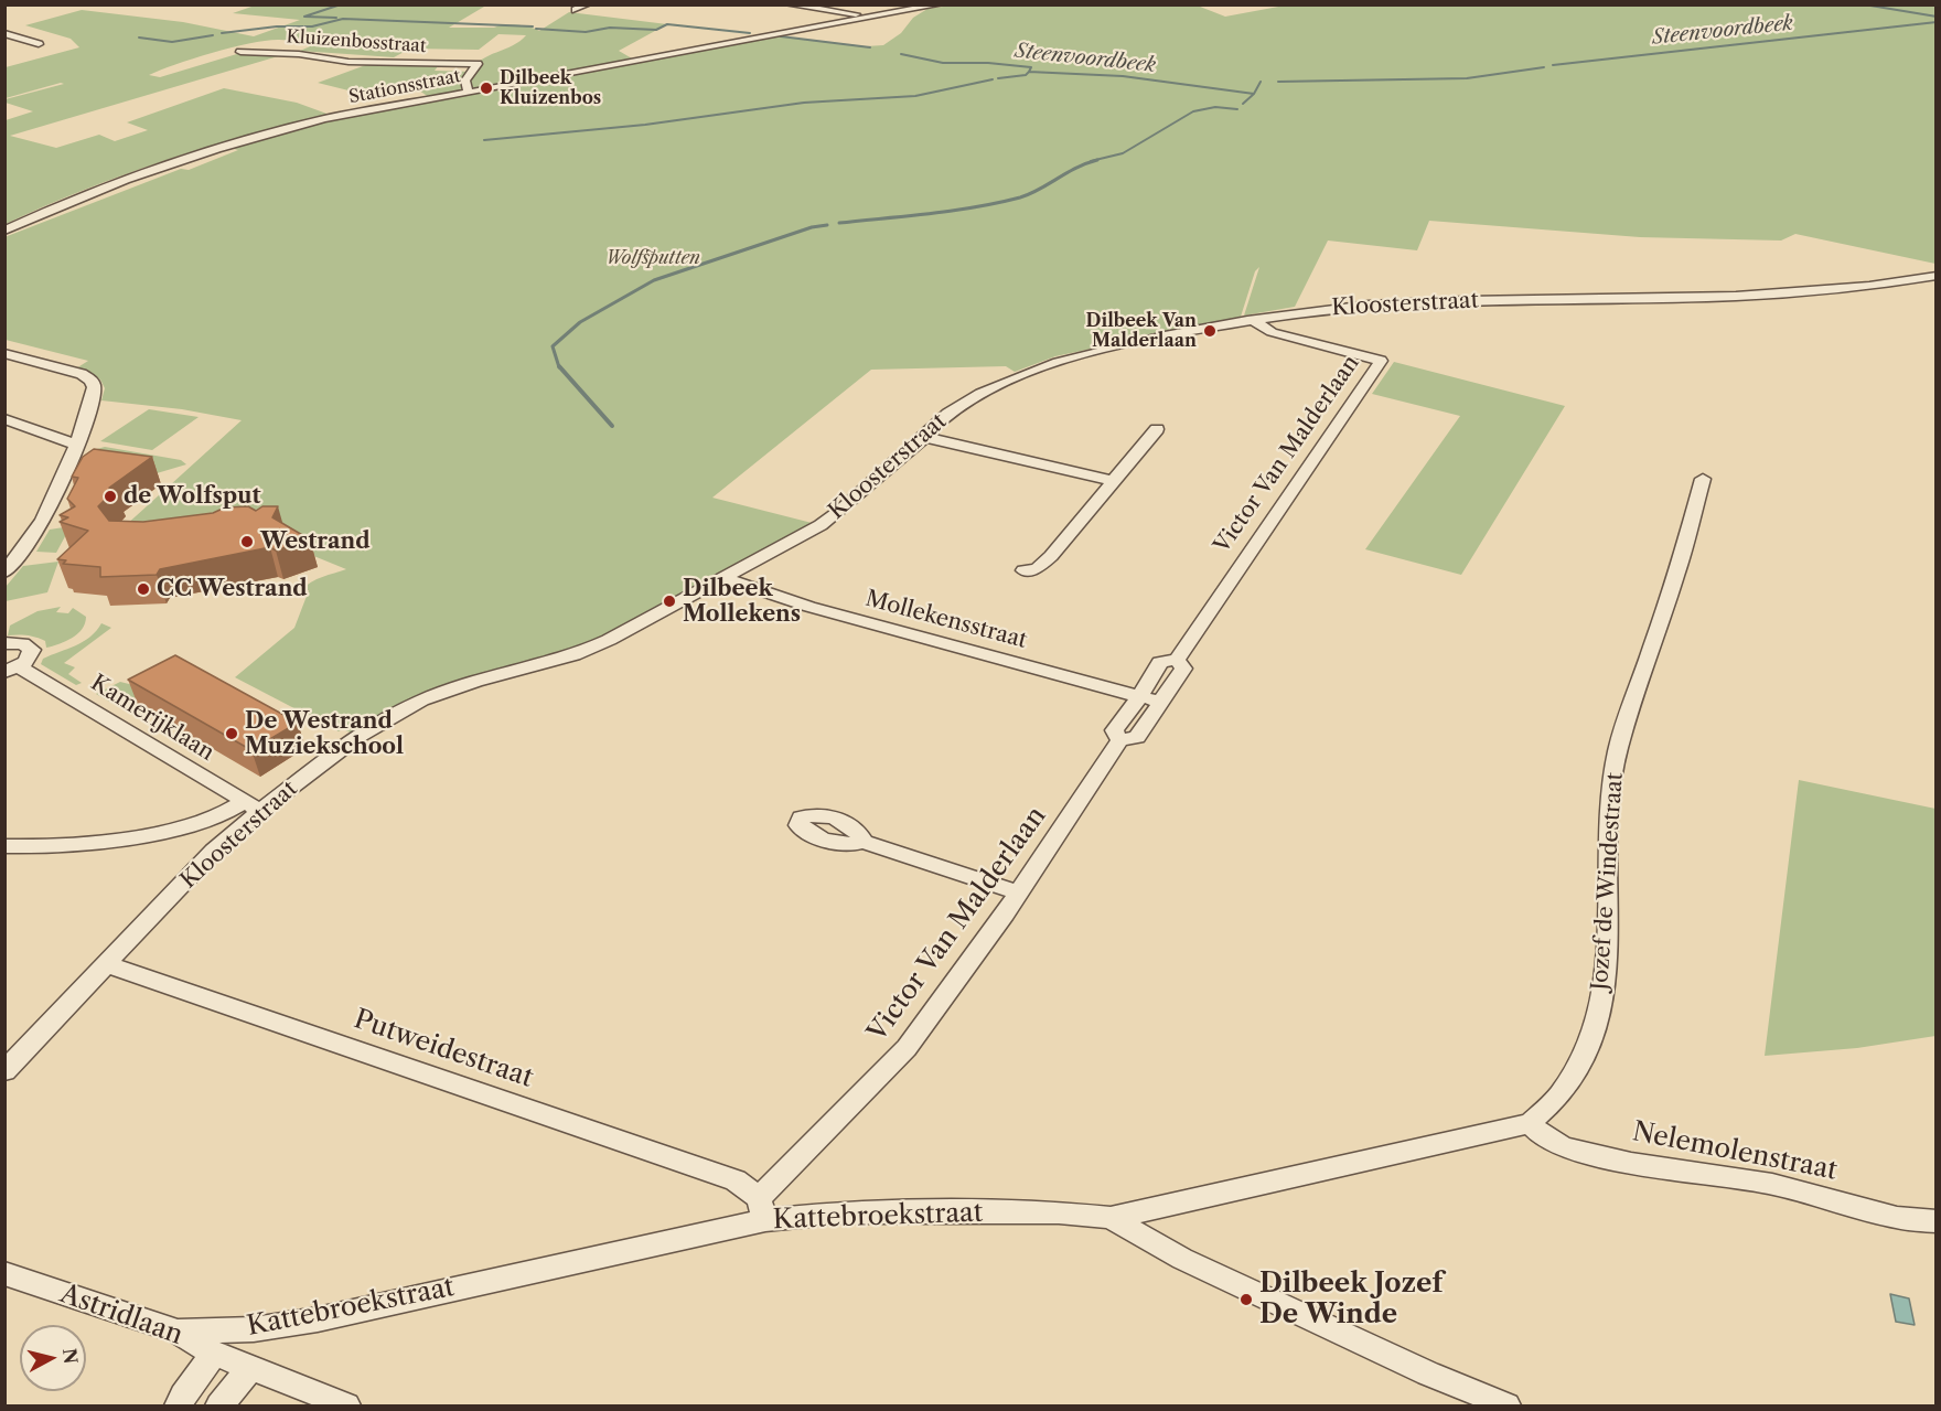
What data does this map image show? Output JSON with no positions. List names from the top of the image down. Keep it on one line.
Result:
{"streets":{"street":["Kluizenbosstraat","Stationsstraat","Kloosterstraat","Victor Van Malderlaan","Mollekensstraat","Kamerijklaan","Jozef de Windestraat","Putweidestraat","Nelemolenstraat","Kattebroekstraat","Astridlaan"]},"crossings":[["Kluizenbosstraat","Stationsstraat"],["Kloosterstraat","Victor Van Malderlaan"],["Kloosterstraat","Mollekensstraat"],["Kloosterstraat","Kamerijklaan"],["Kloosterstraat","Putweidestraat"],["Victor Van Malderlaan","Mollekensstraat"],["Victor Van Malderlaan","Putweidestraat"],["Victor Van Malderlaan","Kattebroekstraat"],["Jozef de Windestraat","Nelemolenstraat"],["Jozef de Windestraat","Kattebroekstraat"],["Putweidestraat","Kattebroekstraat"],["Kattebroekstraat","Astridlaan"]],"water":["Steenvoordbeek"],"parks":["Wolfsputten"],"places":["Dilbeek Kluizenbos","Dilbeek Van Malderlaan","de Wolfsput","Westrand","CC Westrand","Dilbeek Mollekens","De Westrand Muziekschool","Dilbeek Jozef De Winde"],"north":"right"}
